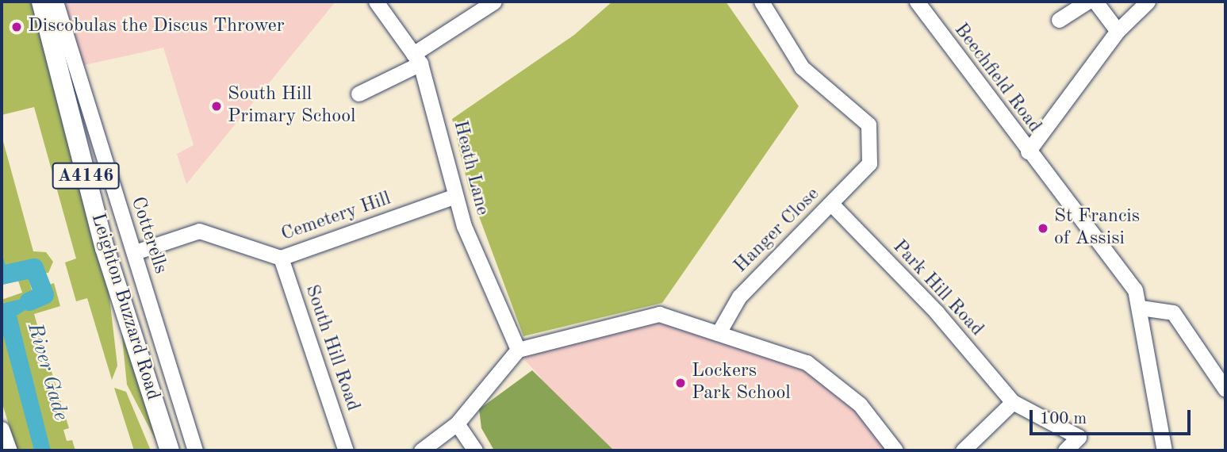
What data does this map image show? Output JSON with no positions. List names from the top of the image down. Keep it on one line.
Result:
{"streets":{"main road":["A4146","Leighton Buzzard Road"],"street":["Beechfield Road","Heath Lane","Cemetery Hill","Hanger Close","Cotterells","Park Hill Road","South Hill Road"]},"crossings":[["Heath Lane","Cemetery Hill"],["Cemetery Hill","Cotterells"],["Cemetery Hill","South Hill Road"],["Hanger Close","Park Hill Road"]],"water":["River Gade"],"places":["Discobulas the Discus Thrower","South Hill Primary School","St Francis of Assisi","Lockers Park School"],"scale_bar":"100 m"}
